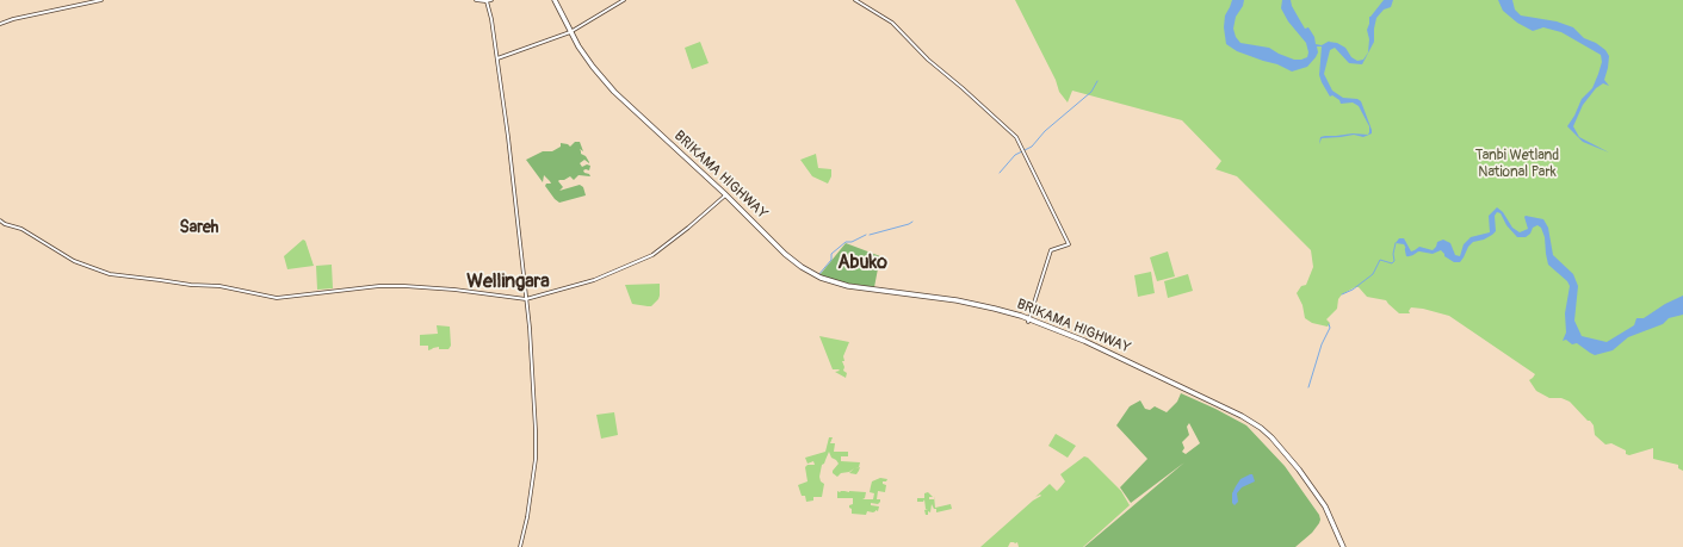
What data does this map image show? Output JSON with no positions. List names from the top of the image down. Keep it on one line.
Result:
{"streets":{"highway":["BRIKAMA HIGHWAY"]},"districts":["Sareh","Abuko","Wellingara"],"parks":["Tanbi Wetland National Park"]}
